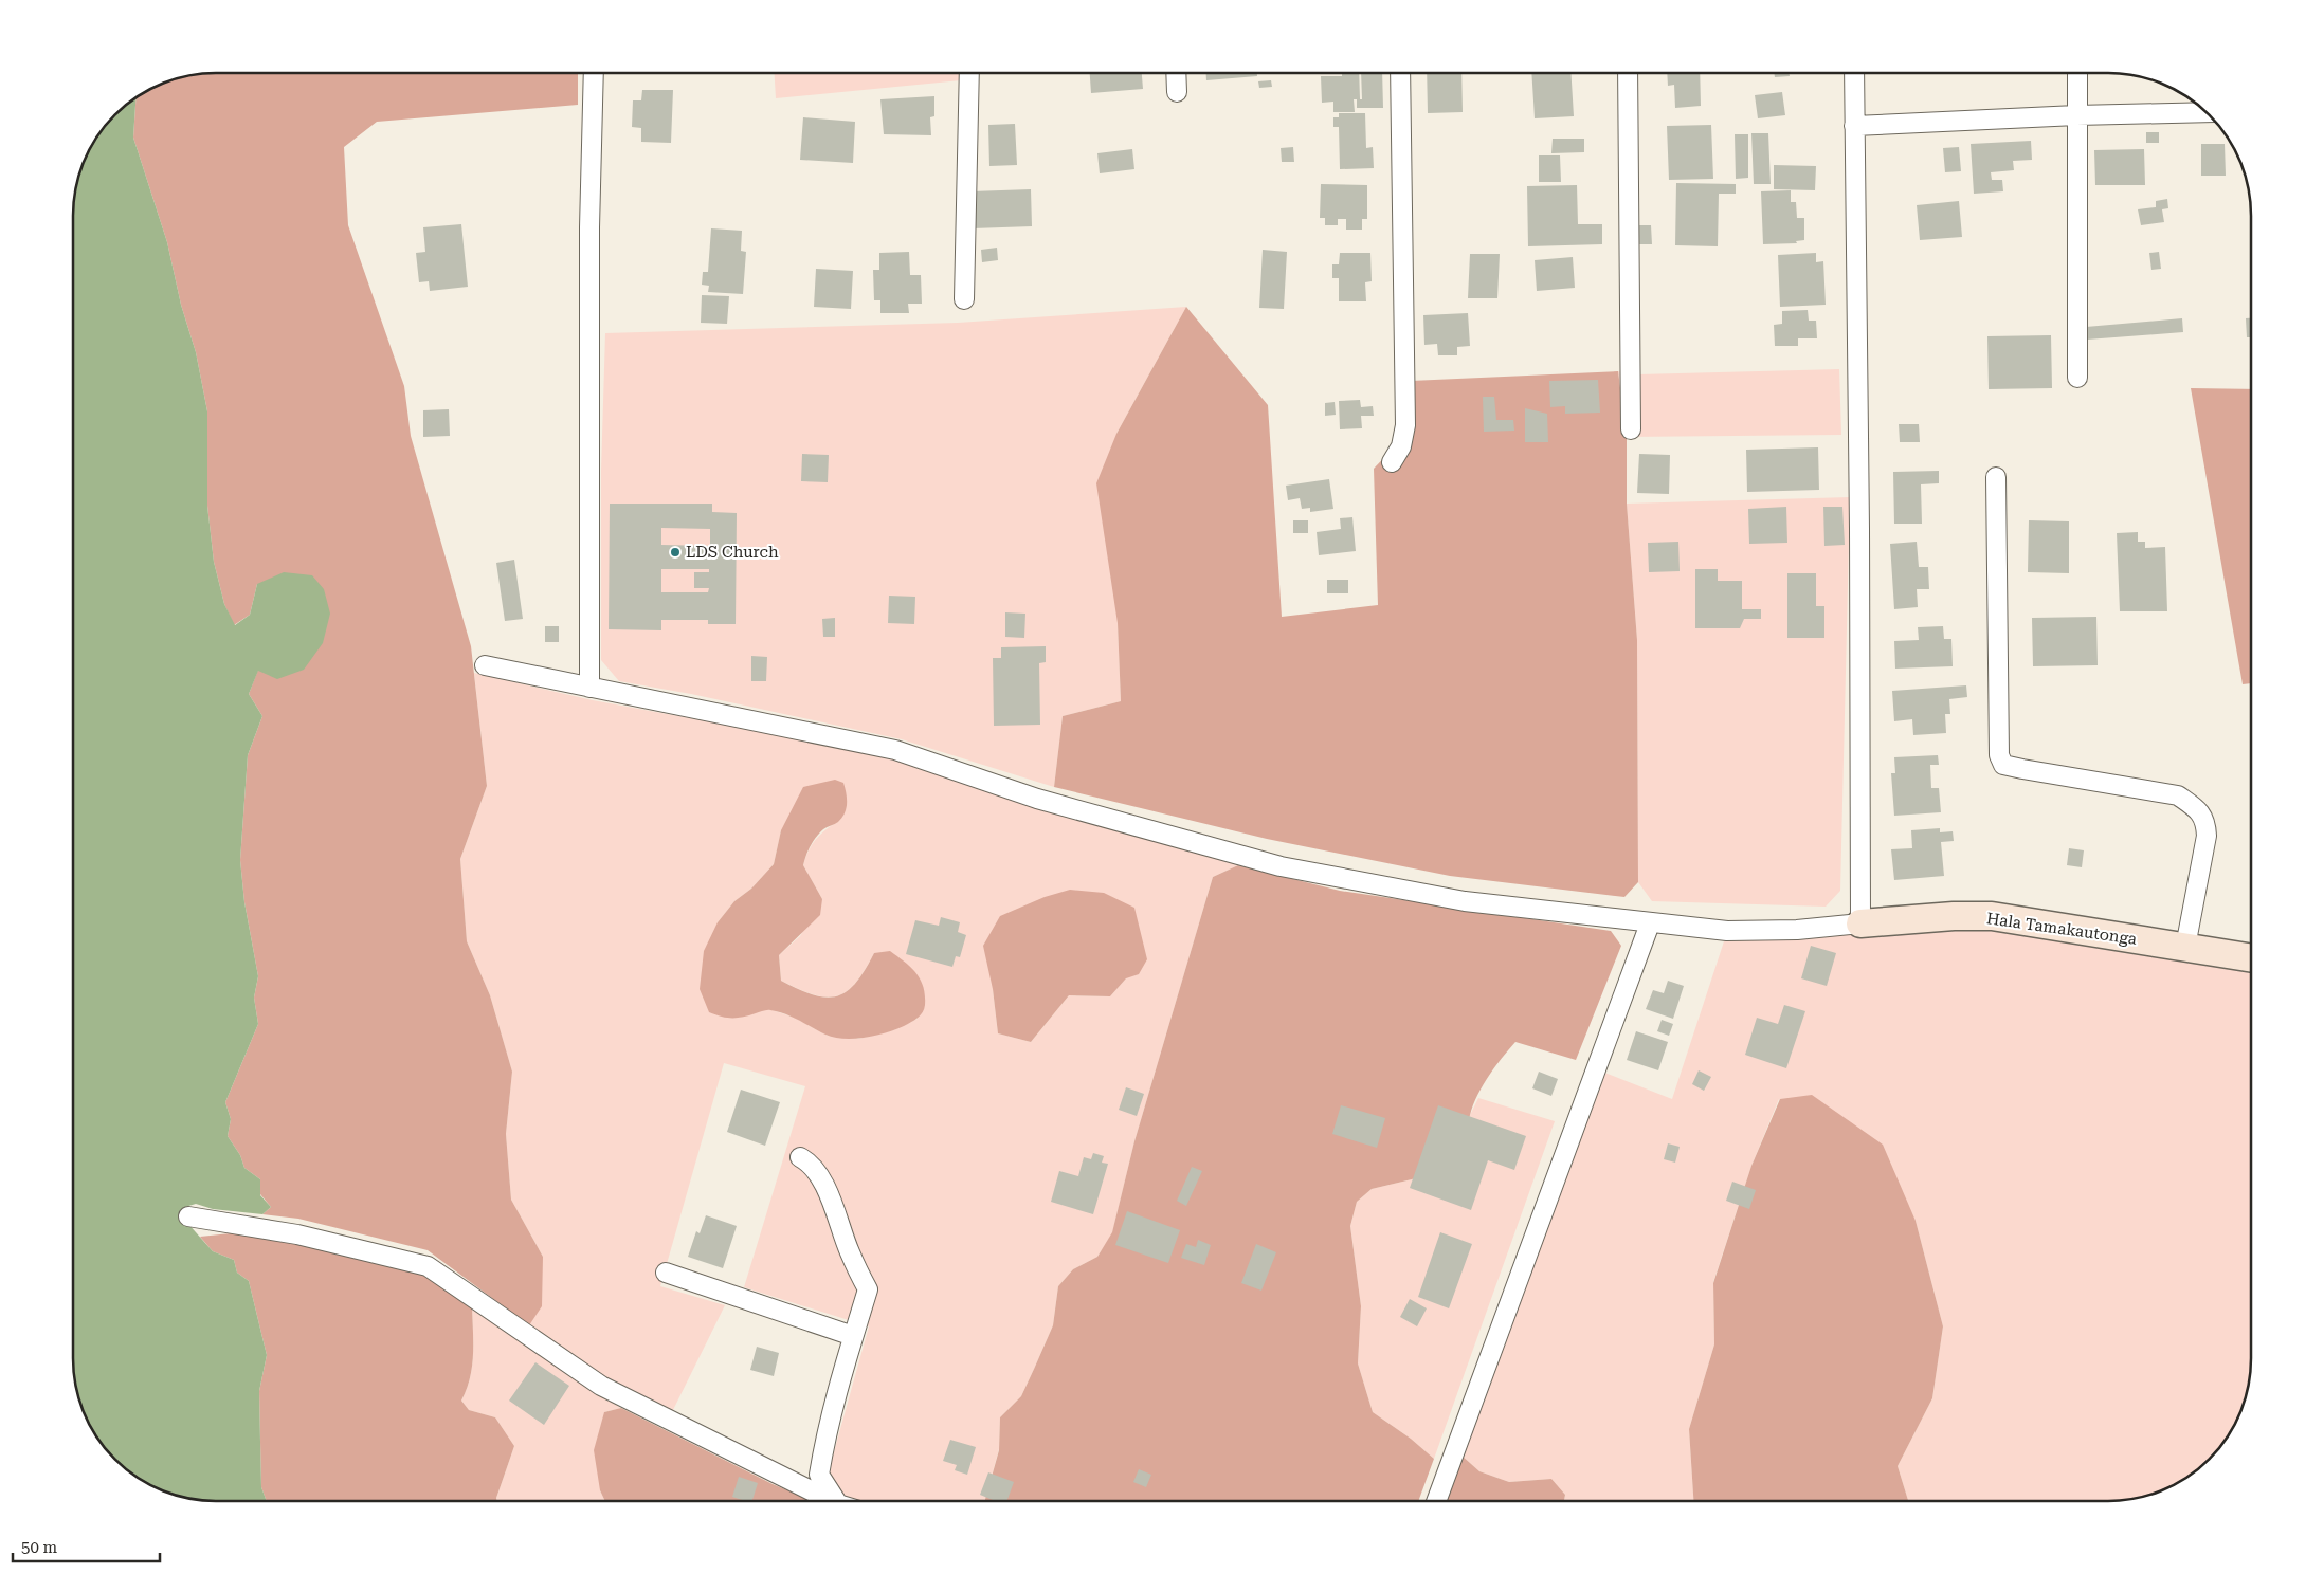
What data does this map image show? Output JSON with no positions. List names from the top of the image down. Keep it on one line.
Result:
{"streets":{"street":["Hala Tamakautonga"]},"places":["LDS Church"],"scale_bar":"50 m"}
